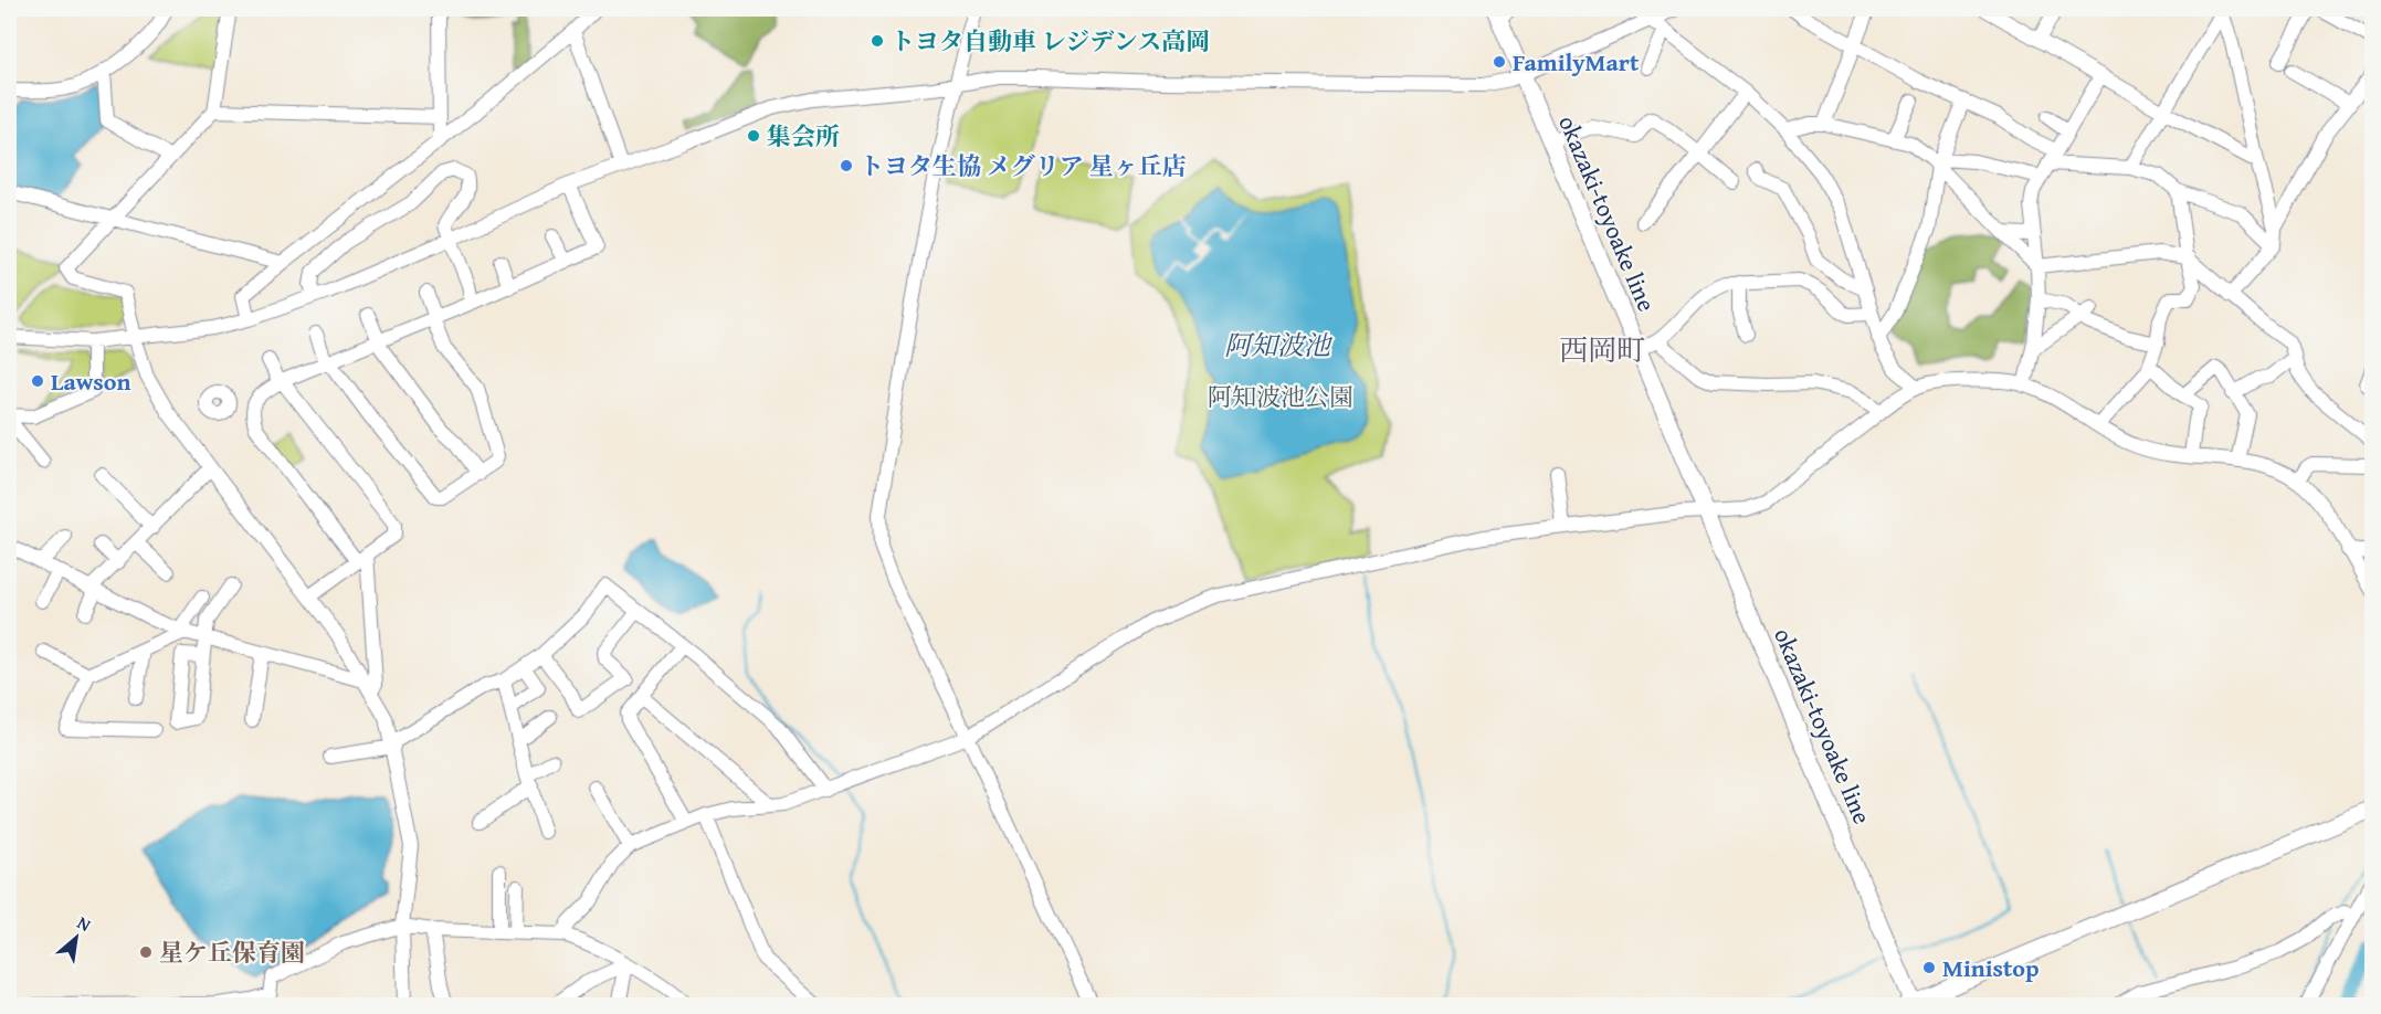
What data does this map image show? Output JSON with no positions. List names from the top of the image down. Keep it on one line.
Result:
{"streets":{"main road":["okazaki-toyoake line"]},"districts":["西岡町"],"water":["阿知波池"],"parks":["阿知波池公園"],"places":["トヨタ自動車 レジデンス高岡","FamilyMart","集会所","トヨタ生協 メグリア 星ヶ丘店","Lawson","星ケ丘保育園","Ministop"],"north":"top right"}
